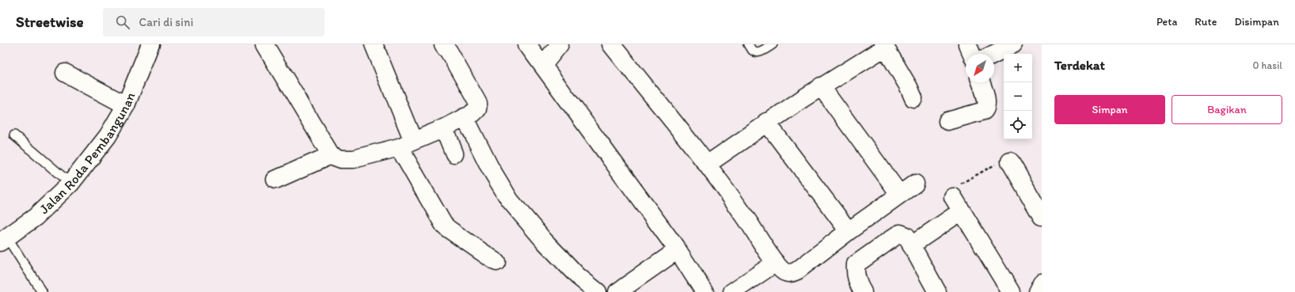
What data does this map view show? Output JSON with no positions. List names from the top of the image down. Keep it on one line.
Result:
{"streets":{"street":["Jalan Roda Pembangunan"]},"north":"bottom left","page":{"header":"Streetwise","search":"Cari di sini","nav":["Peta","Rute","Disimpan"],"heading":["Terdekat","0 hasil"],"map_buttons":["+","−"],"buttons":["Simpan","Bagikan"]}}
